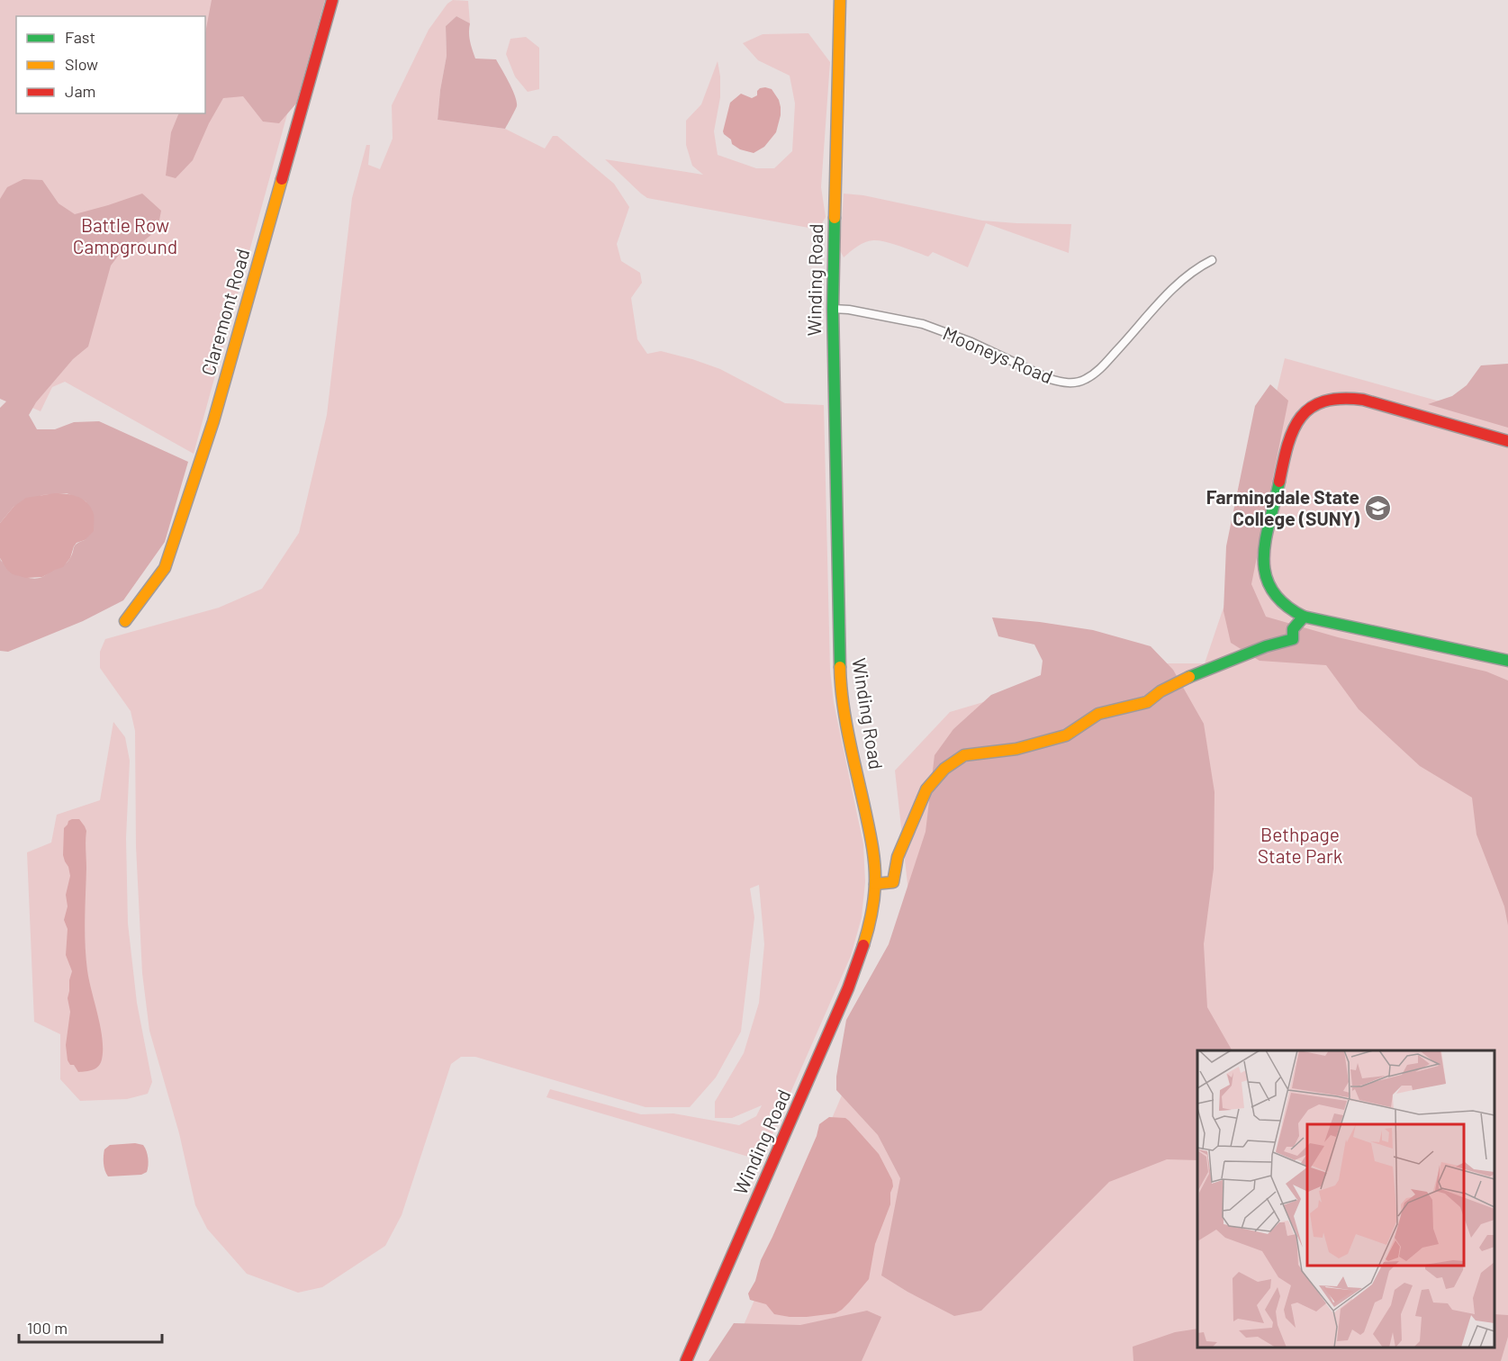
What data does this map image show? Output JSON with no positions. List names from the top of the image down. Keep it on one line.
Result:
{"streets":{"street":["Winding Road","Claremont Road","Mooneys Road"]},"crossings":[["Winding Road","Mooneys Road"]],"parks":["Battle Row Campground","Bethpage State Park"],"places":{"school or university":["Farmingdale State College (SUNY)"]},"legend":["Fast","Slow","Jam"],"scale_bar":"100 m"}
